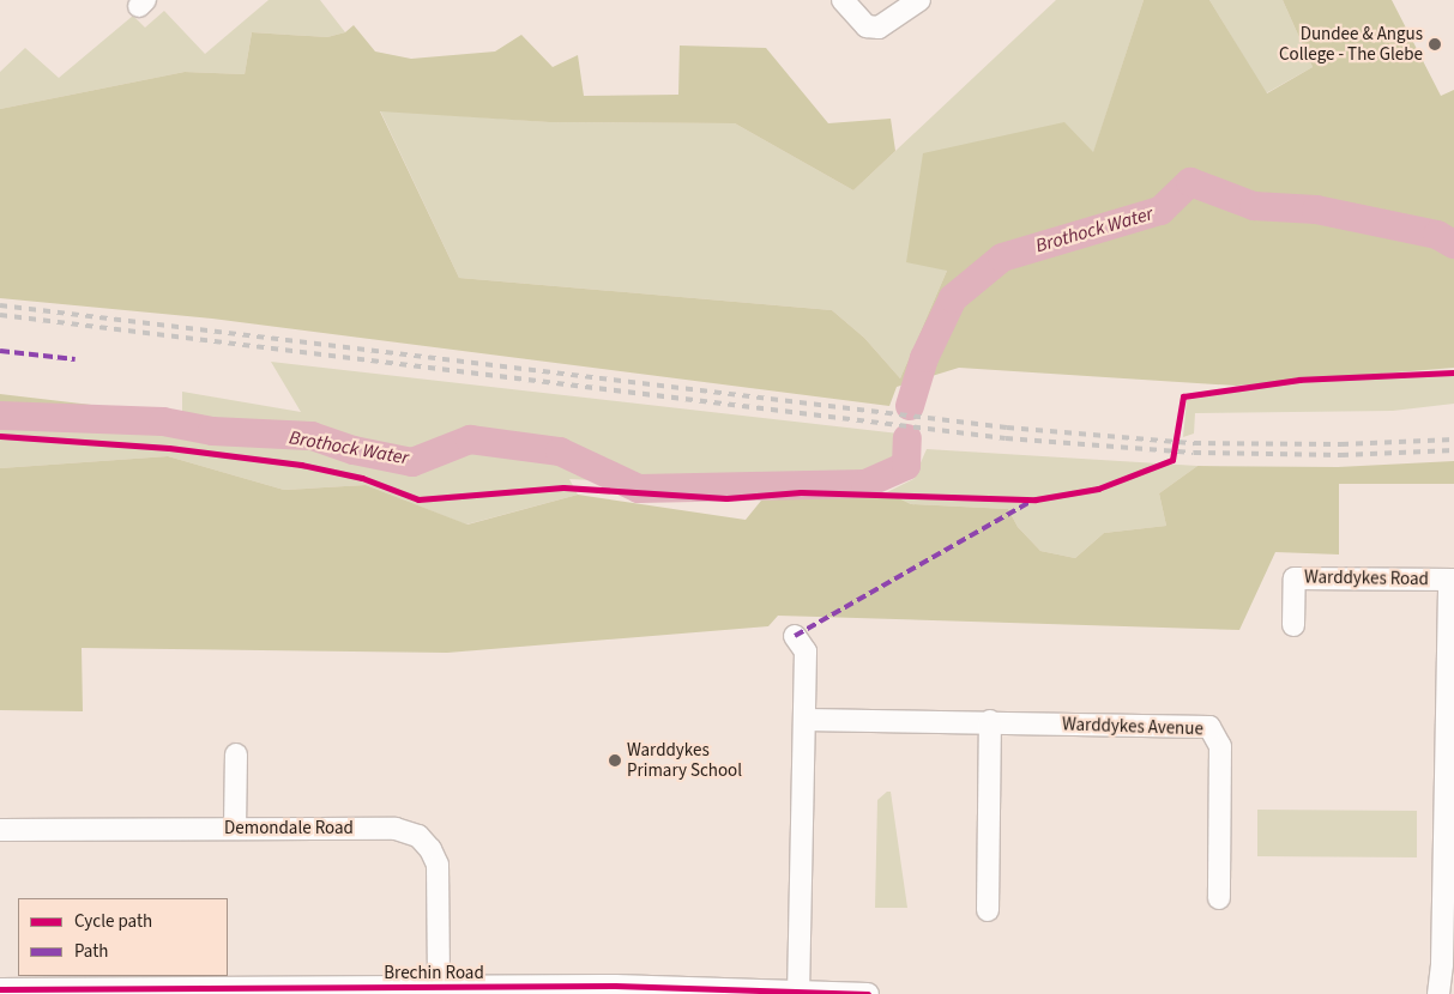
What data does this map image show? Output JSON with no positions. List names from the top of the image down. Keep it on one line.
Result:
{"streets":{"street":["Warddykes Road","Warddykes Avenue","Demondale Road","Brechin Road"]},"crossings":[["Demondale Road","Brechin Road"]],"water":["Brothock Water"],"places":["Dundee & Angus College - The Glebe","Warddykes Primary School"],"legend":["Cycle path","Path"]}
